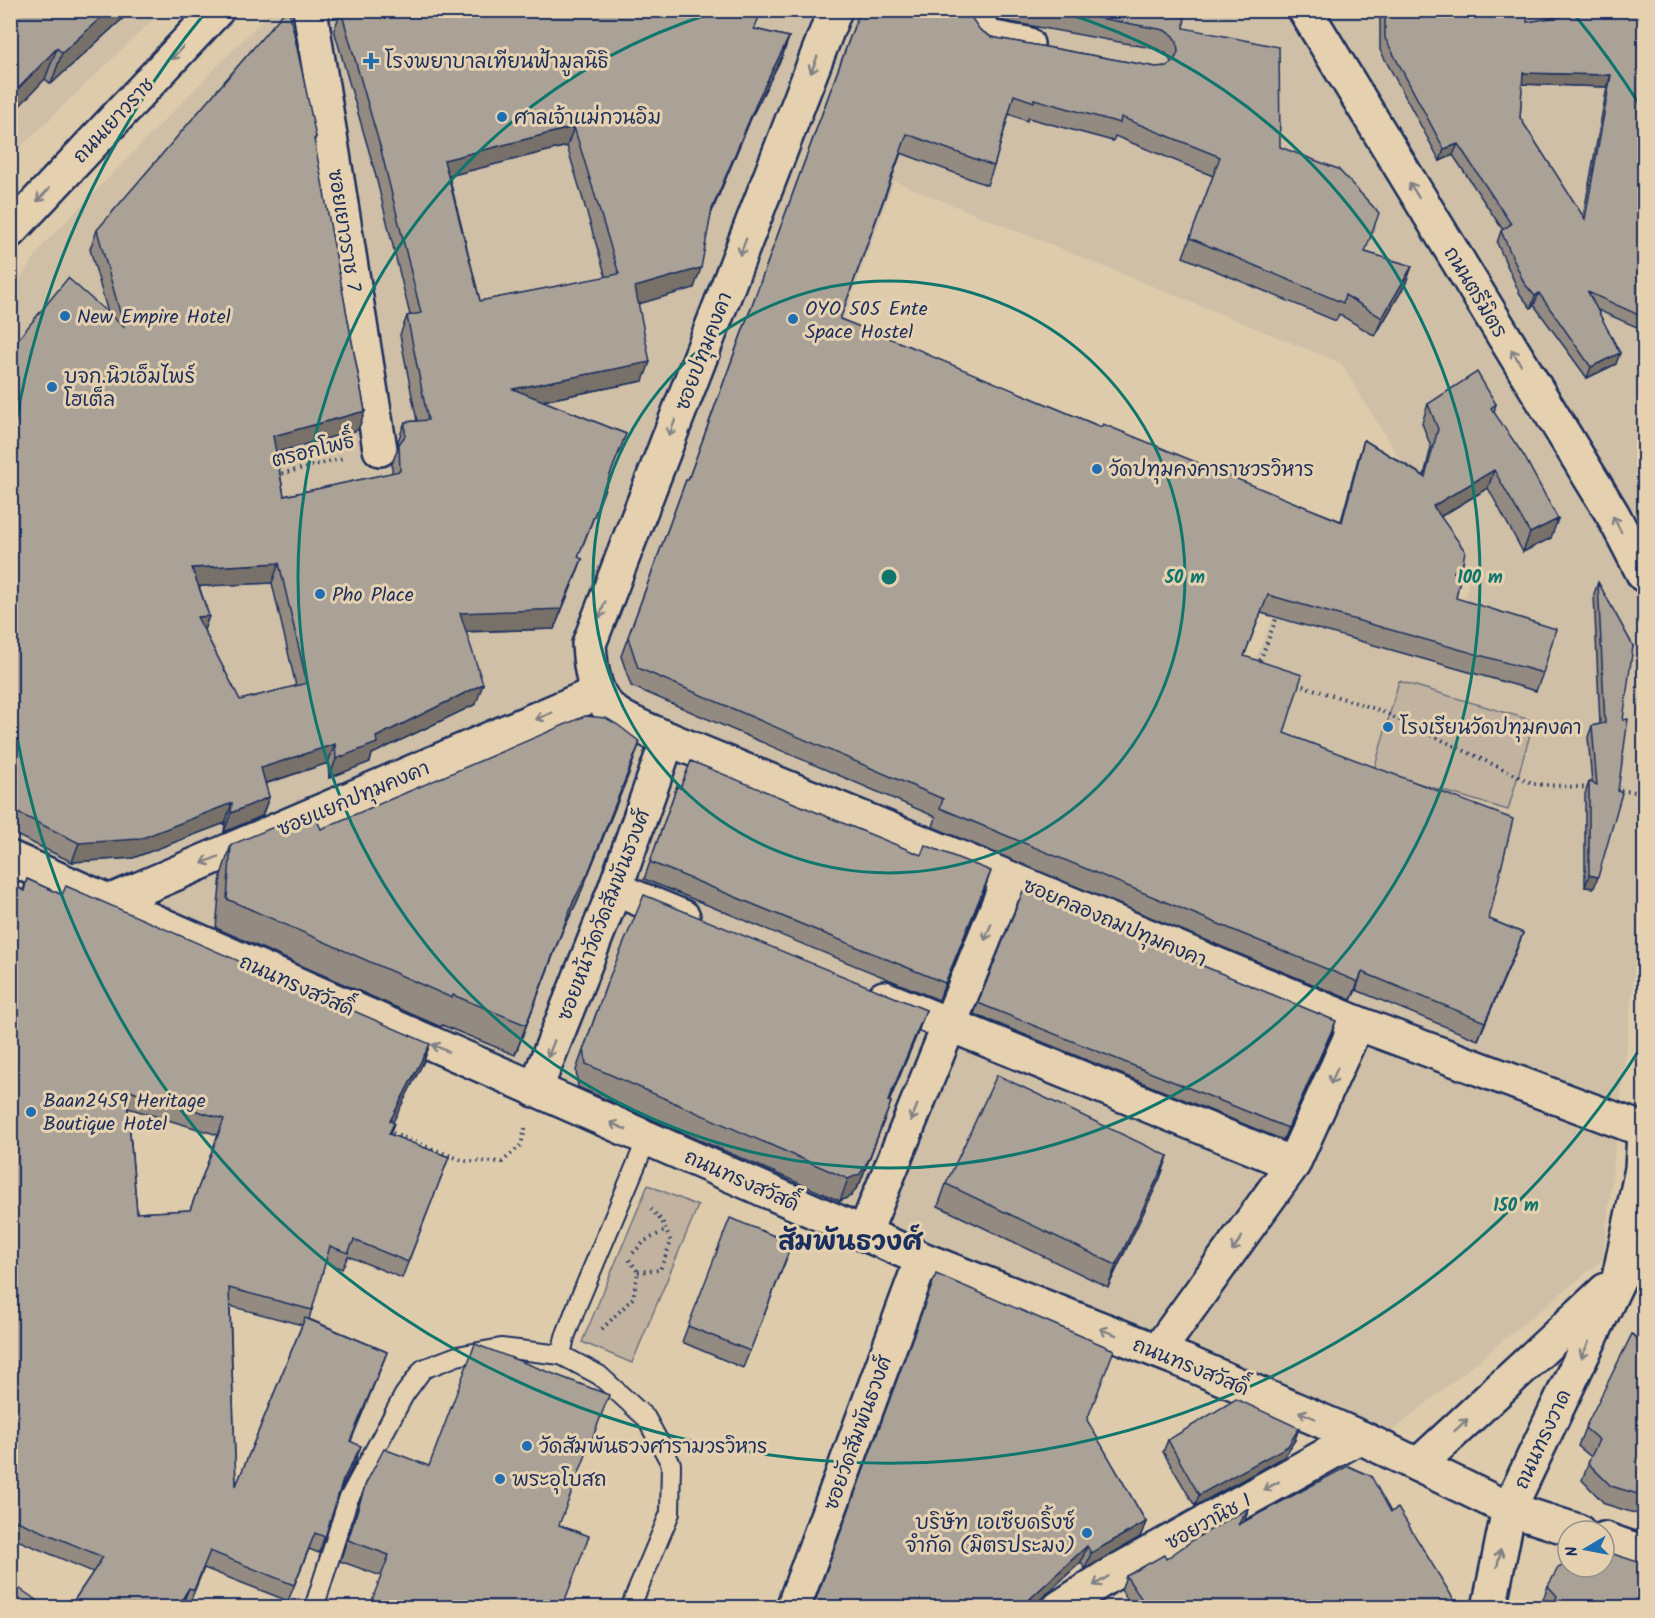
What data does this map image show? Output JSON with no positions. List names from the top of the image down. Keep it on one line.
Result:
{"streets":{"street":["ถนนเยาวราช","ซอยเยาวราช 7","ถนนตรีมิตร","ซอยปทุมคงคา","ซอยแยกปทุมคงคา","ซอยหน้าวัดวัดสัมพันธวงศ์","ซอยคลองถมปทุมคงคา","ถนนทรงสวัสดิ์","ซอยวัดสัมพันธวงศ์","ถนนทรงวาด","ซอยวานิช 1"],"path":["ตรอกโพธิ์"]},"crossings":[["ซอยเยาวราช 7","ตรอกโพธิ์"],["ซอยปทุมคงคา","ซอยแยกปทุมคงคา"],["ซอยปทุมคงคา","ซอยคลองถมปทุมคงคา"],["ซอยแยกปทุมคงคา","ซอยคลองถมปทุมคงคา"],["ซอยแยกปทุมคงคา","ถนนทรงสวัสดิ์"],["ซอยหน้าวัดวัดสัมพันธวงศ์","ซอยคลองถมปทุมคงคา"],["ซอยหน้าวัดวัดสัมพันธวงศ์","ถนนทรงสวัสดิ์"],["ซอยคลองถมปทุมคงคา","ถนนทรงวาด"],["ถนนทรงสวัสดิ์","ซอยวัดสัมพันธวงศ์"],["ถนนทรงสวัสดิ์","ถนนทรงวาด"],["ถนนทรงสวัสดิ์","ซอยวานิช 1"]],"one_way":["ถนนเยาวราช","ถนนตรีมิตร","ซอยปทุมคงคา","ซอยแยกปทุมคงคา","ซอยหน้าวัดวัดสัมพันธวงศ์"],"districts":["สัมพันธวงศ์"],"places":{"health":["โรงพยาบาลเทียนฟ้ามูลนิธิ"],"other":["ศาลเจ้าแม่กวนอิม","New Empire Hotel","OYO 505 Ente Space Hostel","บจก.นิวเอ็มไพร์ โฮเต็ล","วัดปทุมคงคาราชวรวิหาร","Pho Place","โรงเรียนวัดปทุมคงคา","Baan2459 Heritage Boutique Hotel","วัดสัมพันธวงศารามวรวิหาร","พระอุโบสถ","บริษัท เอเซียดริ้งซ์ จำกัด (มิตรประมง)"]},"north":"left","rings":["50 m","100 m","150 m"]}
